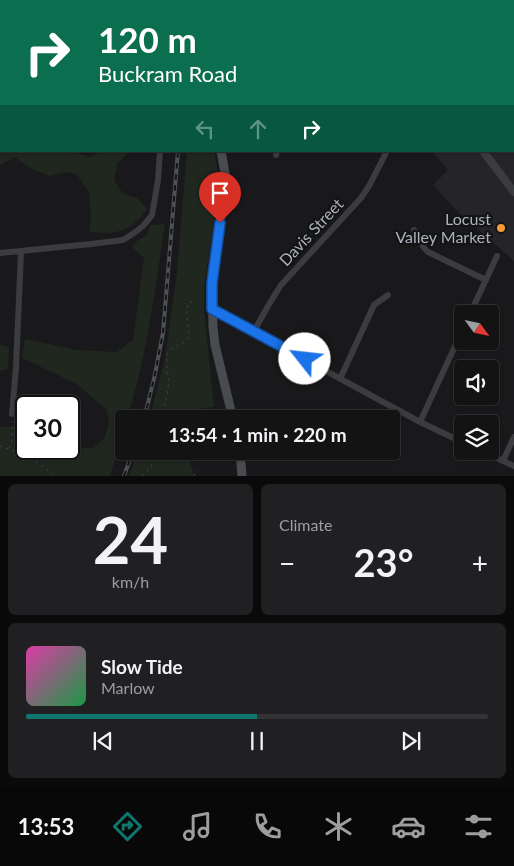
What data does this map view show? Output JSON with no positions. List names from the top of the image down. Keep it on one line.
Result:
{"streets":{"street":["Davis Street"]},"places":["Locust Valley Market"],"north":"bottom right","page":{"turn":["120 m","Buckram Road"],"limit":"30","trip":"13:54 · 1 min · 220 m","tile":[["24","km/h"],"Climate"],"heat":["−","23°","+"],"song":["Slow Tide","Marlow"],"tabs":"13:53"}}
